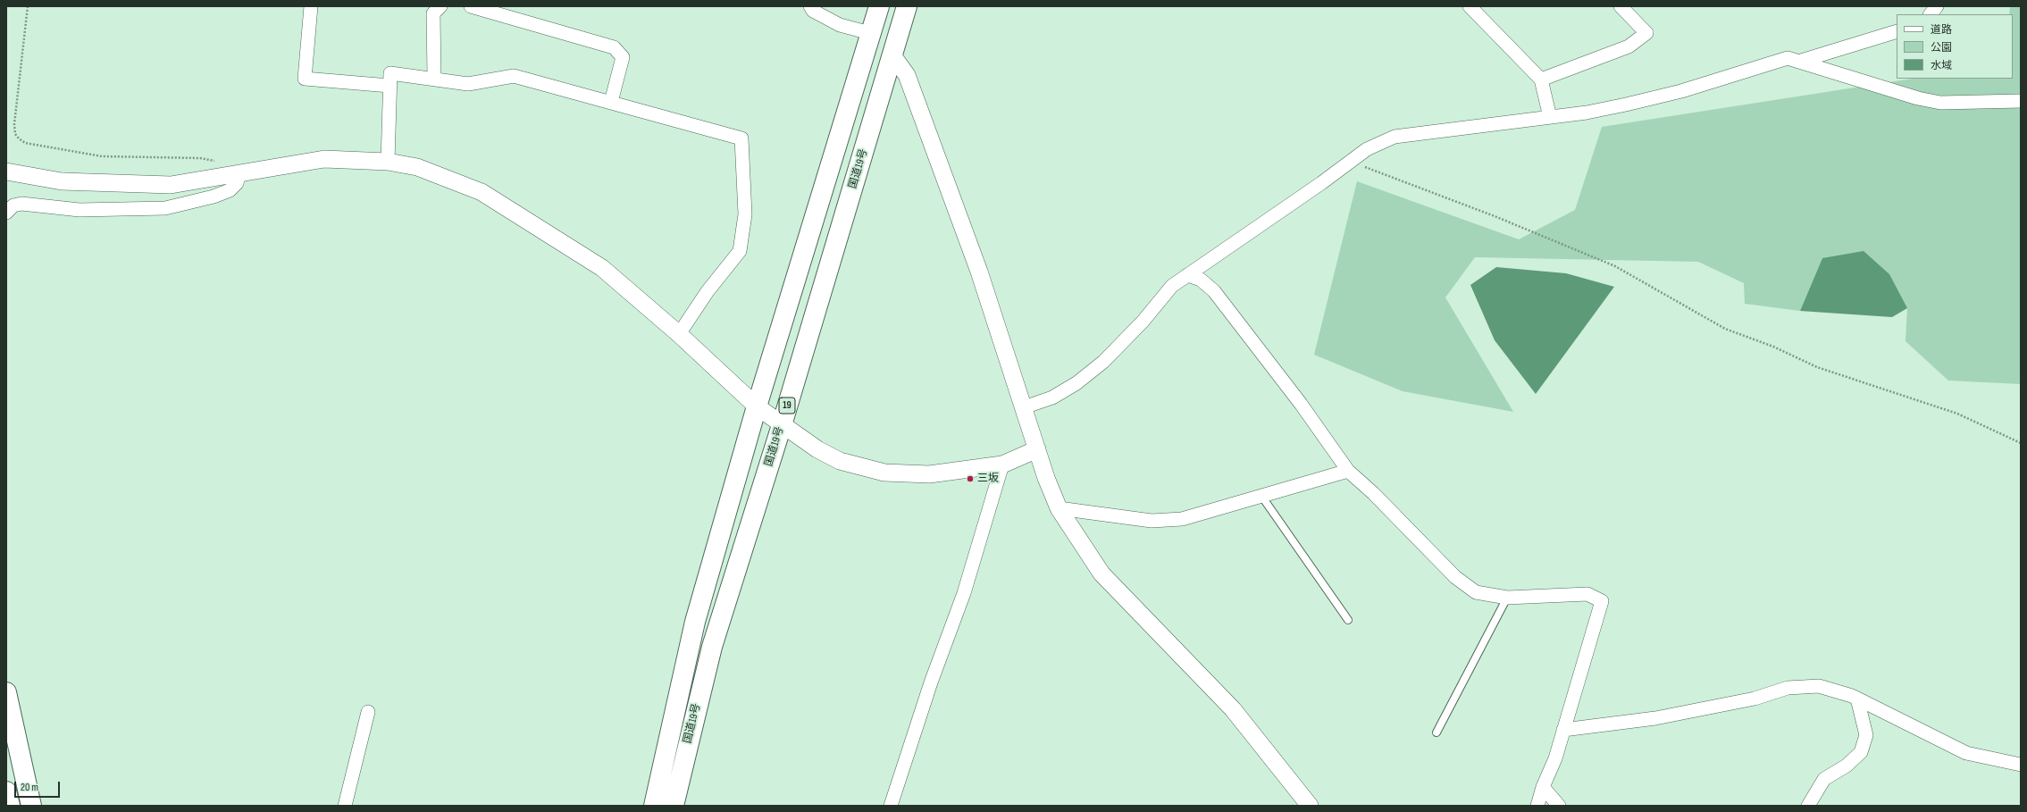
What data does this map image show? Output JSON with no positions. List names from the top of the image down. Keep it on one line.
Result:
{"streets":{"highway":["国道19号","19"]},"places":["三坂"],"legend":["道路","公園","水域"],"scale_bar":"20 m"}
